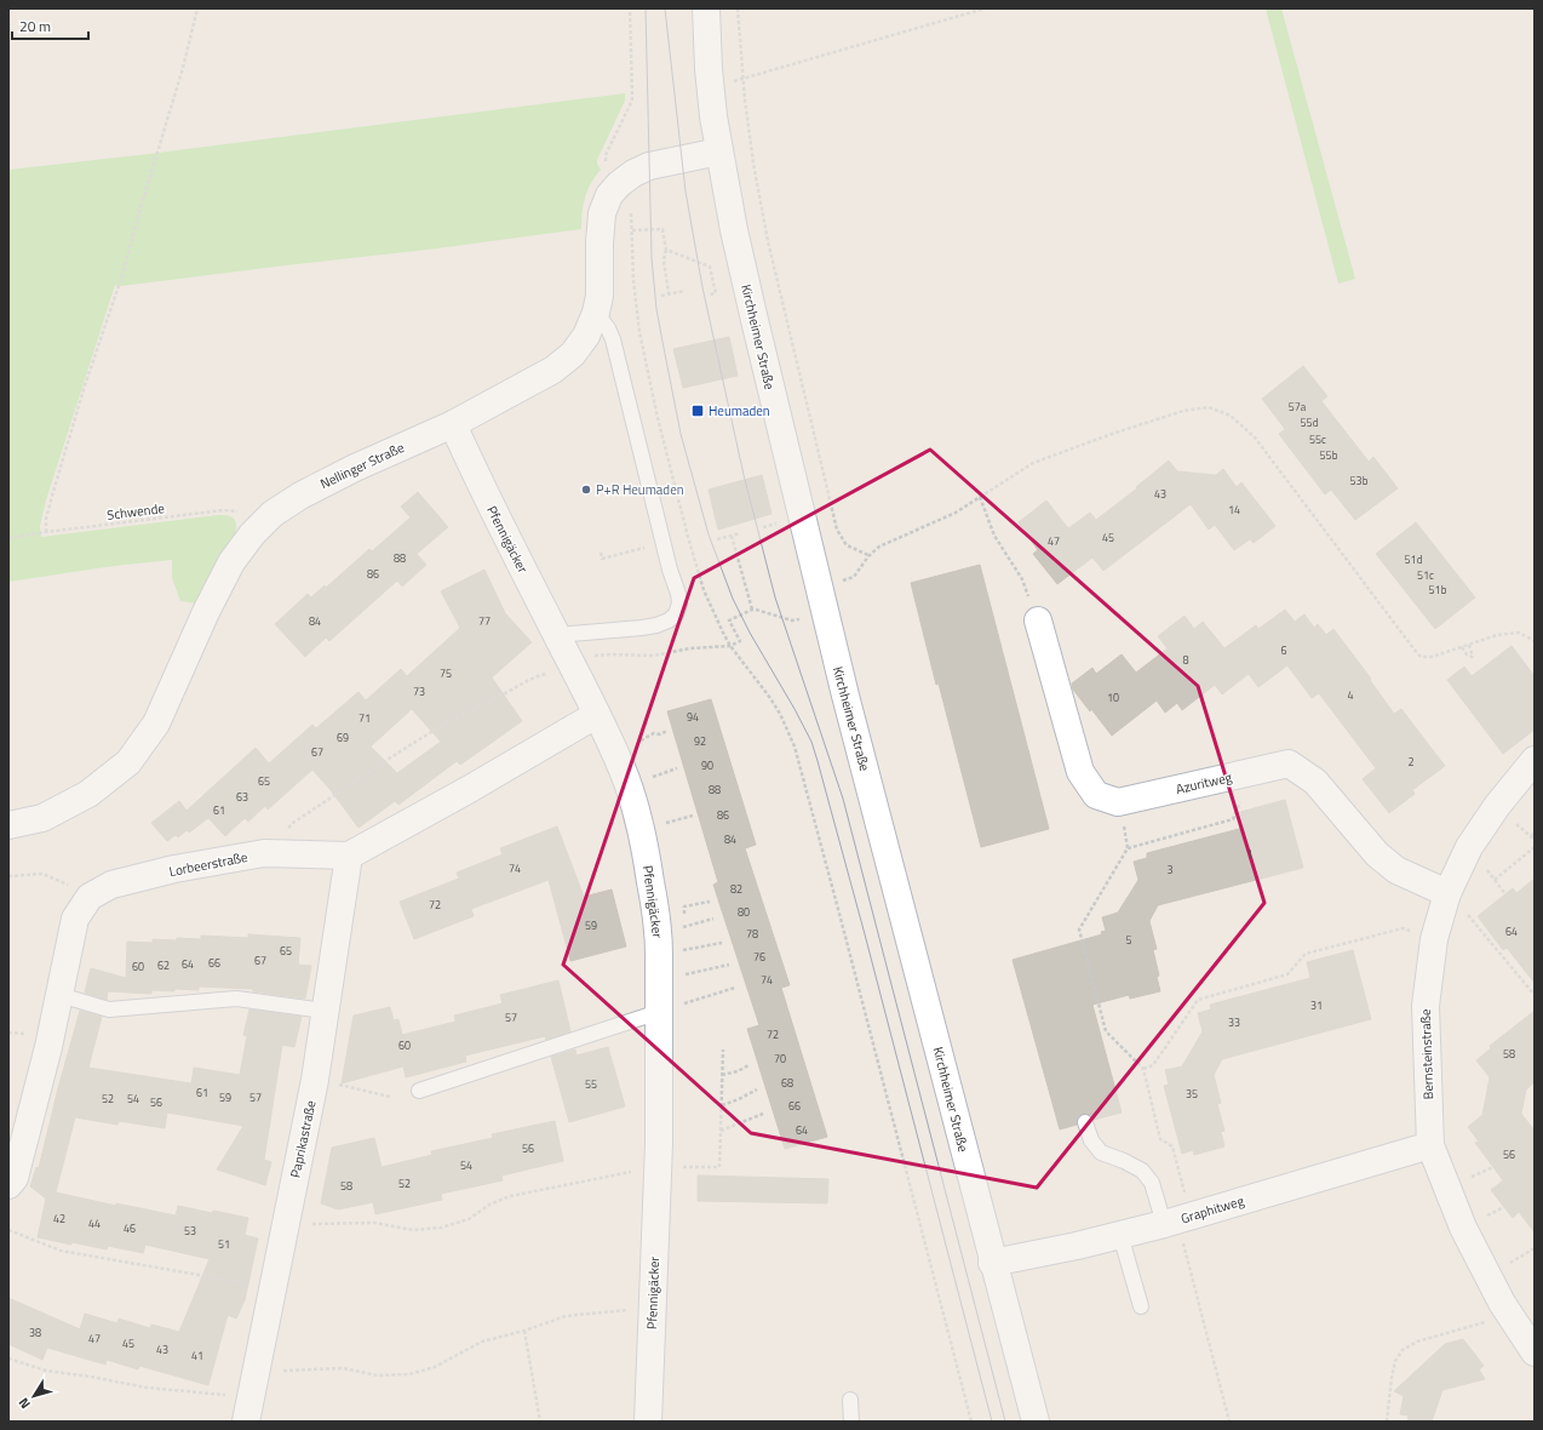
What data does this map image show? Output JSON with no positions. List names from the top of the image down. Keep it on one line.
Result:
{"streets":{"street":["Kirchheimer Straße","Nellinger Straße","Pfennigäcker","Azuritweg","Lorbeerstraße","Bernsteinstraße","Paprikastraße","Graphitweg"],"path":["Schwende"]},"crossings":[["Kirchheimer Straße","Nellinger Straße"],["Kirchheimer Straße","Graphitweg"],["Nellinger Straße","Schwende"],["Nellinger Straße","Pfennigäcker"],["Azuritweg","Bernsteinstraße"],["Lorbeerstraße","Paprikastraße"],["Bernsteinstraße","Graphitweg"]],"places":{"transit":["Heumaden"],"other":["P+R Heumaden"]},"house_numbers":["57a","55d","55c","55b","53b","43","14","45","47","88","51d","86","51c","51b","84","77","6","8","75","73","4","10","94","71","69","92","67","2","90","65","88","63","61","86","84","1","74","3","82","72","80","59","64","78","5","65","76","67","66","64","62","60","74","31","57","33","72","60","58","70","68","55","61","35","59","57","52","54","56","66","64","56","56","54","52","58","42","44","46","53","51","38","47","45","43","41"],"scale_bar":"20 m","north":"bottom left"}
